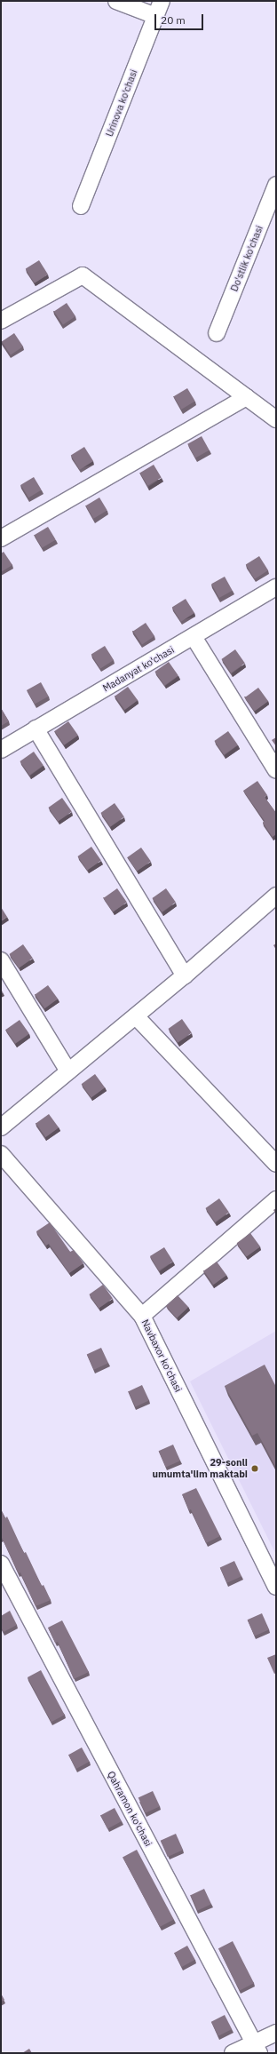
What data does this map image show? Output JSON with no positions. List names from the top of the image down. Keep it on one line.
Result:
{"streets":{"street":["Urinova ko'chasi","Do'stlik ko'chasi","Madanyat ko'chasi","Navbaxor ko'chasi","Qahramon ko'chasi"]},"places":["29-sonli umumta'lim maktabi"],"scale_bar":"20 m"}
